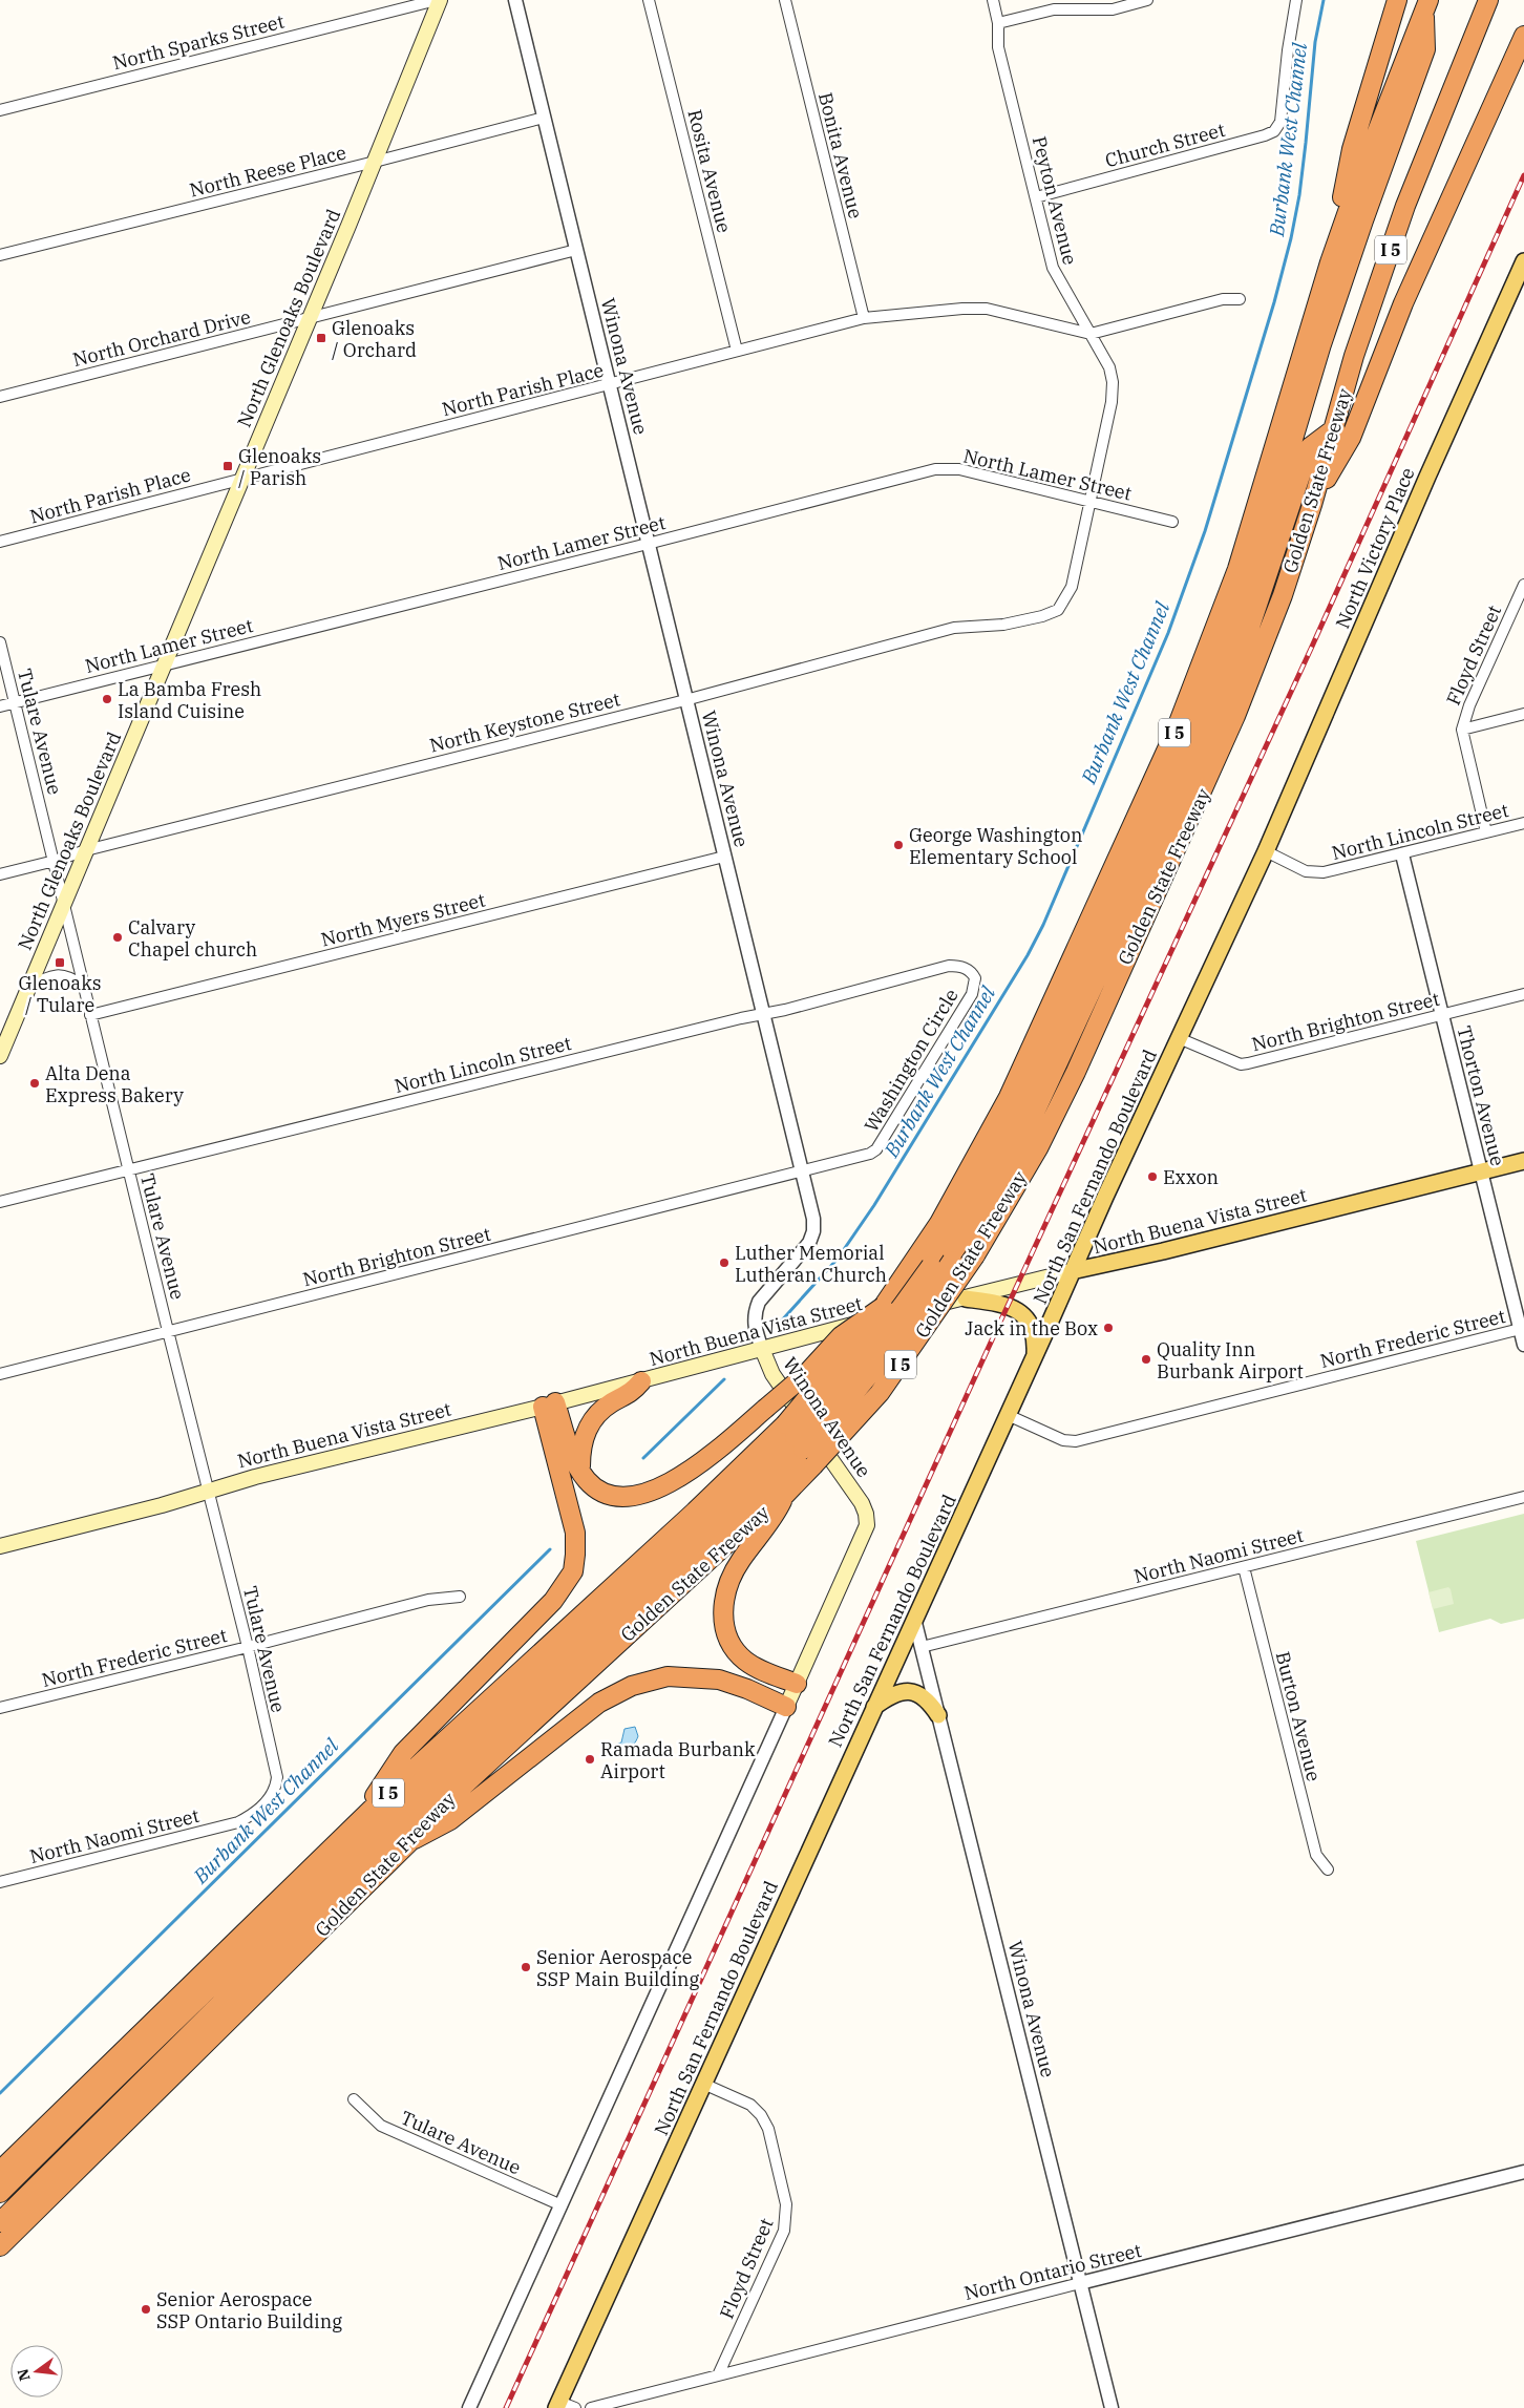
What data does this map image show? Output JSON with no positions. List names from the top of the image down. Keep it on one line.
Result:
{"streets":{"highway":["I 5","Golden State Freeway"],"main road":["North Glenoaks Boulevard","Winona Avenue","North Victory Place","North San Fernando Boulevard","North Buena Vista Street"],"street":["North Sparks Street","Church Street","Bonita Avenue","North Reese Place","Rosita Avenue","Peyton Avenue","North Orchard Drive","North Parish Place","North Lamer Street","Floyd Street","North Keystone Street","Tulare Avenue","North Lincoln Street","North Myers Street","North Brighton Street","Washington Circle","Thorton Avenue","North Frederic Street","North Naomi Street","Burton Avenue","North Ontario Street"]},"crossings":[["North Sparks Street","North Glenoaks Boulevard"],["Church Street","Peyton Avenue"],["Bonita Avenue","North Parish Place"],["North Reese Place","North Glenoaks Boulevard"],["North Reese Place","Winona Avenue"],["Rosita Avenue","North Parish Place"],["Peyton Avenue","North Parish Place"],["Peyton Avenue","North Lamer Street"],["Peyton Avenue","North Keystone Street"],["North Glenoaks Boulevard","North Orchard Drive"],["North Glenoaks Boulevard","North Parish Place"],["North Glenoaks Boulevard","North Lamer Street"],["North Glenoaks Boulevard","North Keystone Street"],["North Glenoaks Boulevard","Tulare Avenue"],["North Orchard Drive","Winona Avenue"],["Winona Avenue","North Parish Place"],["Winona Avenue","North Lamer Street"],["Winona Avenue","North Keystone Street"],["Winona Avenue","North Lincoln Street"],["Winona Avenue","North Myers Street"],["Winona Avenue","North Brighton Street"],["Winona Avenue","Washington Circle"],["Winona Avenue","North San Fernando Boulevard"],["Winona Avenue","North Buena Vista Street"],["Winona Avenue","North Naomi Street"],["Winona Avenue","North Ontario Street"],["North Lamer Street","Tulare Avenue"],["North Victory Place","North Lincoln Street"],["North Victory Place","North San Fernando Boulevard"],["Floyd Street","North Lincoln Street"],["Floyd Street","North San Fernando Boulevard"],["Floyd Street","North Ontario Street"],["North Keystone Street","Tulare Avenue"],["Tulare Avenue","North Lincoln Street"],["Tulare Avenue","North Myers Street"],["Tulare Avenue","North Brighton Street"],["Tulare Avenue","North Buena Vista Street"],["Tulare Avenue","North Frederic Street"],["Tulare Avenue","North Naomi Street"],["North Lincoln Street","Washington Circle"],["North Lincoln Street","Thorton Avenue"],["North Lincoln Street","North San Fernando Boulevard"],["North Brighton Street","Washington Circle"],["North Brighton Street","Thorton Avenue"],["North Brighton Street","North San Fernando Boulevard"],["Thorton Avenue","North Buena Vista Street"],["Thorton Avenue","North Frederic Street"],["North San Fernando Boulevard","North Buena Vista Street"],["North San Fernando Boulevard","North Frederic Street"],["North Naomi Street","Burton Avenue"]],"water":["Burbank West Channel"],"places":{"transit":["Glenoaks / Orchard","Glenoaks / Parish","Glenoaks / Tulare"],"other":["La Bamba Fresh Island Cuisine","George Washington Elementary School","Calvary Chapel church","Alta Dena Express Bakery","Exxon","Luther Memorial Lutheran Church","Jack in the Box","Quality Inn Burbank Airport","Ramada Burbank Airport","Senior Aerospace SSP Main Building","Senior Aerospace SSP Ontario Building"]},"north":"left"}
